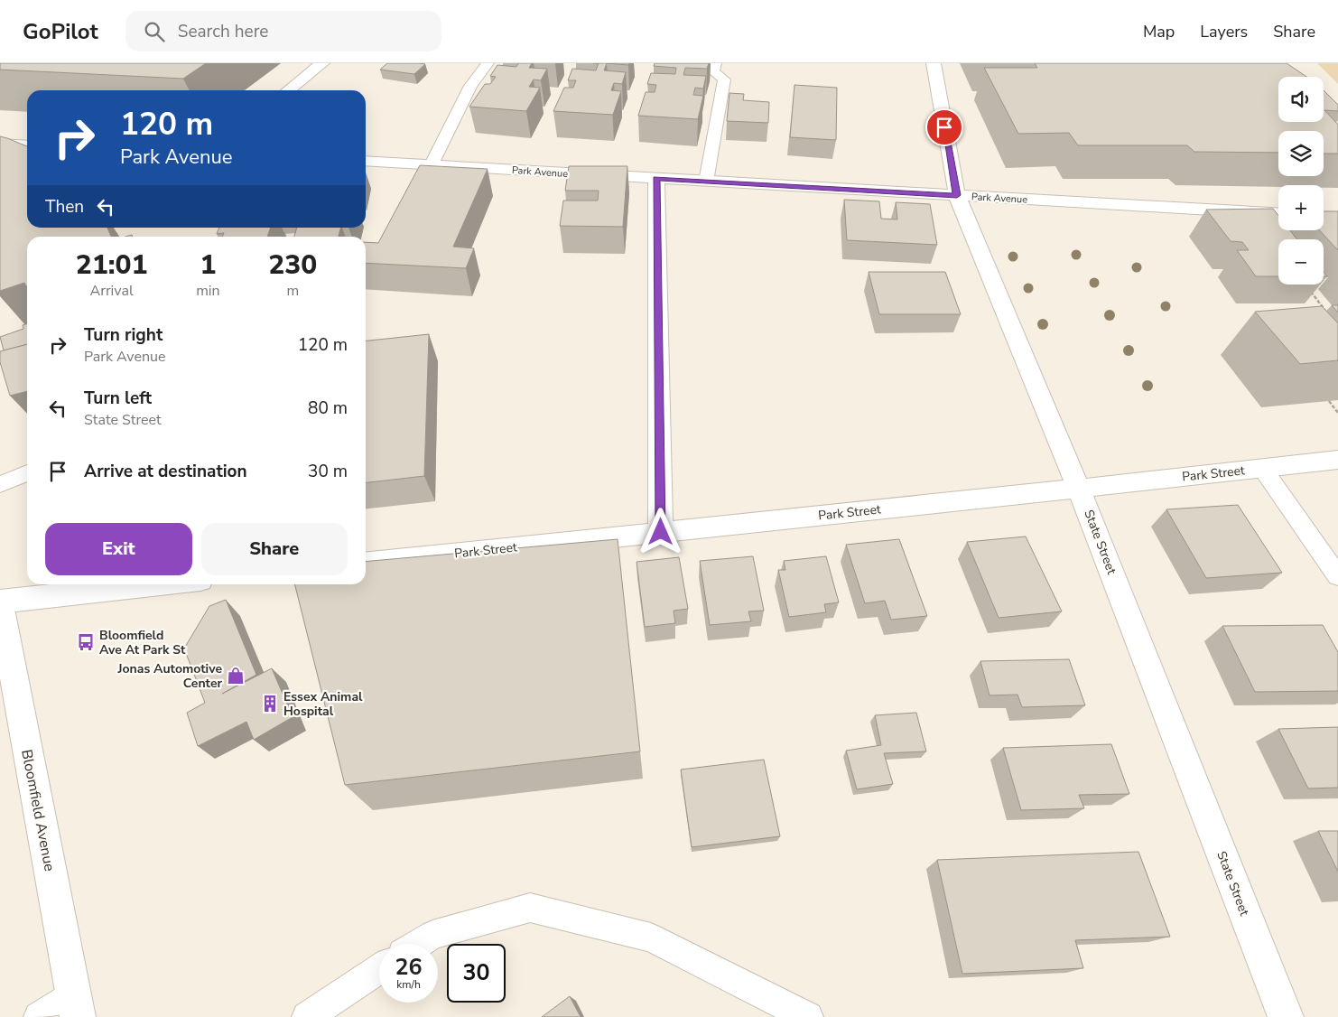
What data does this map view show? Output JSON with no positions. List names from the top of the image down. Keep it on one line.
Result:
{"streets":{"street":["Park Avenue","Park Street","State Street","Bloomfield Avenue"]},"crossings":[["Park Avenue","State Street"],["Park Street","State Street"]],"places":{"bus stop":["Bloomfield Ave At Park St"],"shop":["Jonas Automotive Center"],"building":["Essex Animal Hospital"]},"page":{"header":"GoPilot","search":"Search here","nav":["Map","Layers","Share"],"map_buttons":["+","−"],"turn":["120 m","Park Avenue"],"then":"Then","eta":["21:01","Arrival","1","min","230","m"],"list":[{"name":"Turn right","note":"Park Avenue","value":"120 m"},{"name":"Turn left","note":"State Street","value":"80 m"},{"name":"Arrive at destination","value":"30 m"}],"buttons":["Exit","Share"],"speed":"26 km/h","limit":"30"}}
